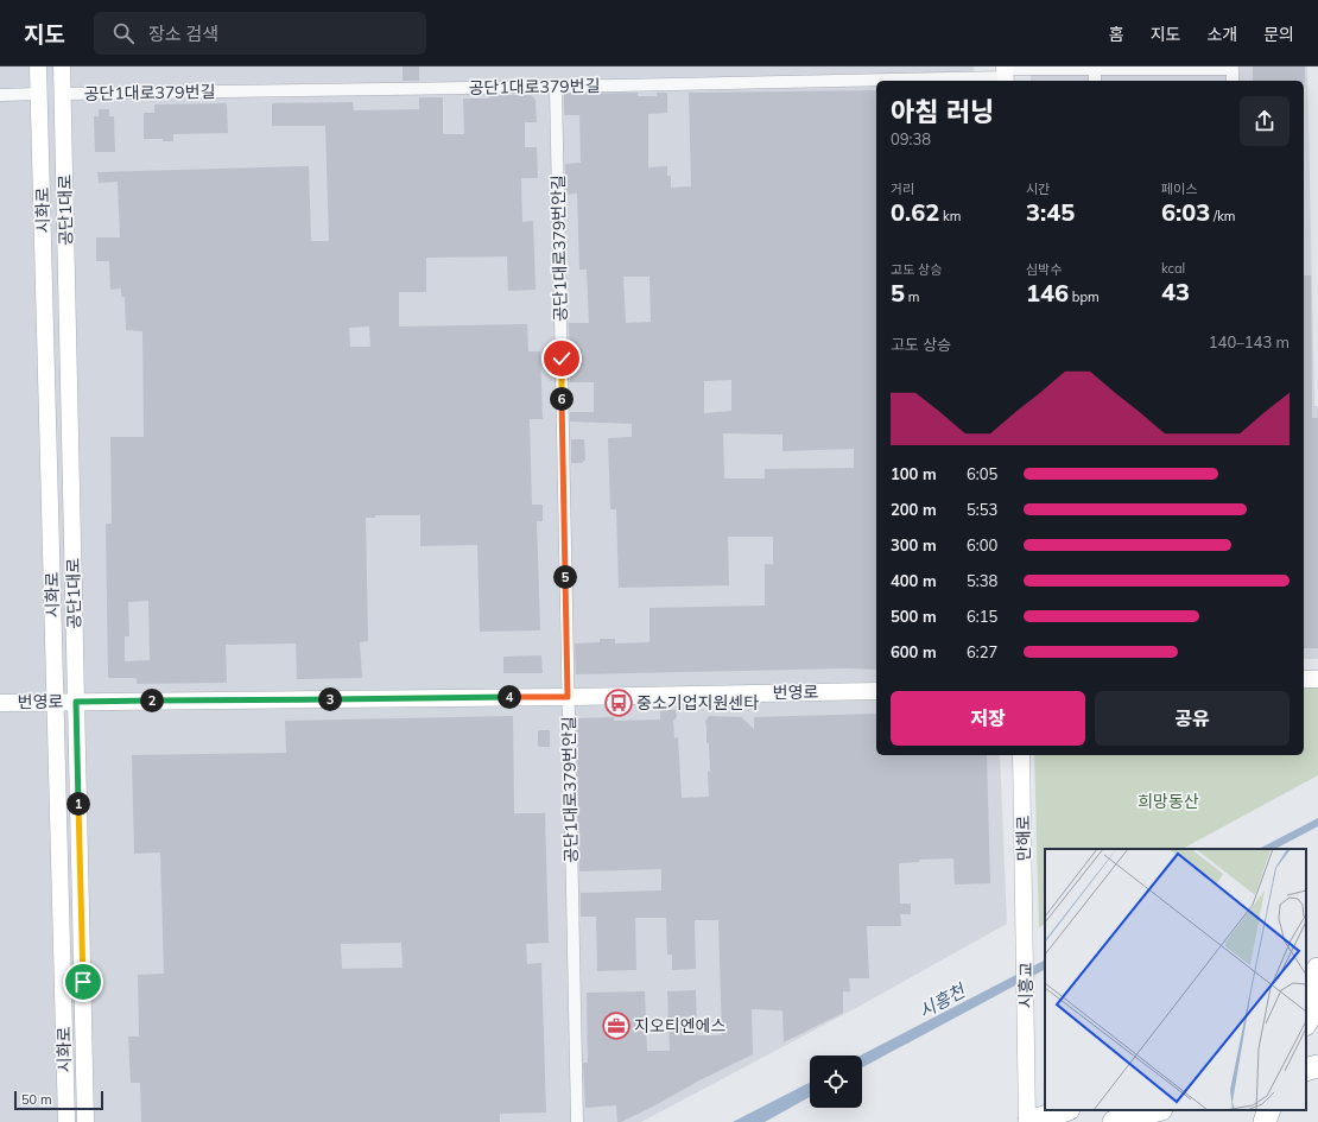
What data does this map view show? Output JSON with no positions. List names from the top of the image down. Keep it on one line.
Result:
{"streets":{"main road":["시화로","공단1대로","번영로","만해로","시흥교"],"street":["공단1대로379번길","공단1대로379번안길"]},"crossings":[["공단1대로379번길","공단1대로"],["공단1대로379번길","공단1대로379번안길"],["시화로","번영로"],["공단1대로","번영로"],["공단1대로379번안길","번영로"],["만해로","시흥교"]],"water":["시흥천"],"parks":["희망동산"],"places":{"bus stop":["중소기업지원센타"],"office":["지오티엔에스"]},"scale_bar":"50 m","page":{"header":"지도","search":"장소 검색","nav":["홈","지도","소개","문의"],"heading":["아침 러닝","09:38"],"stats":[["거리","0.62 km"],["시간","3:45"],["페이스","6:03 /km"],["고도 상승","5 m"],["심박수","146 bpm"],["kcal","43"]],"chart":["고도 상승","140–143 m"],"pins":["6","5","4","3","2","1"],"list":[{"name":"100 m","note":"6:05"},{"name":"200 m","note":"5:53"},{"name":"300 m","note":"6:00"},{"name":"400 m","note":"5:38"},{"name":"500 m","note":"6:15"},{"name":"600 m","note":"6:27"}],"buttons":["저장","공유"],"scale":"50 m"}}
